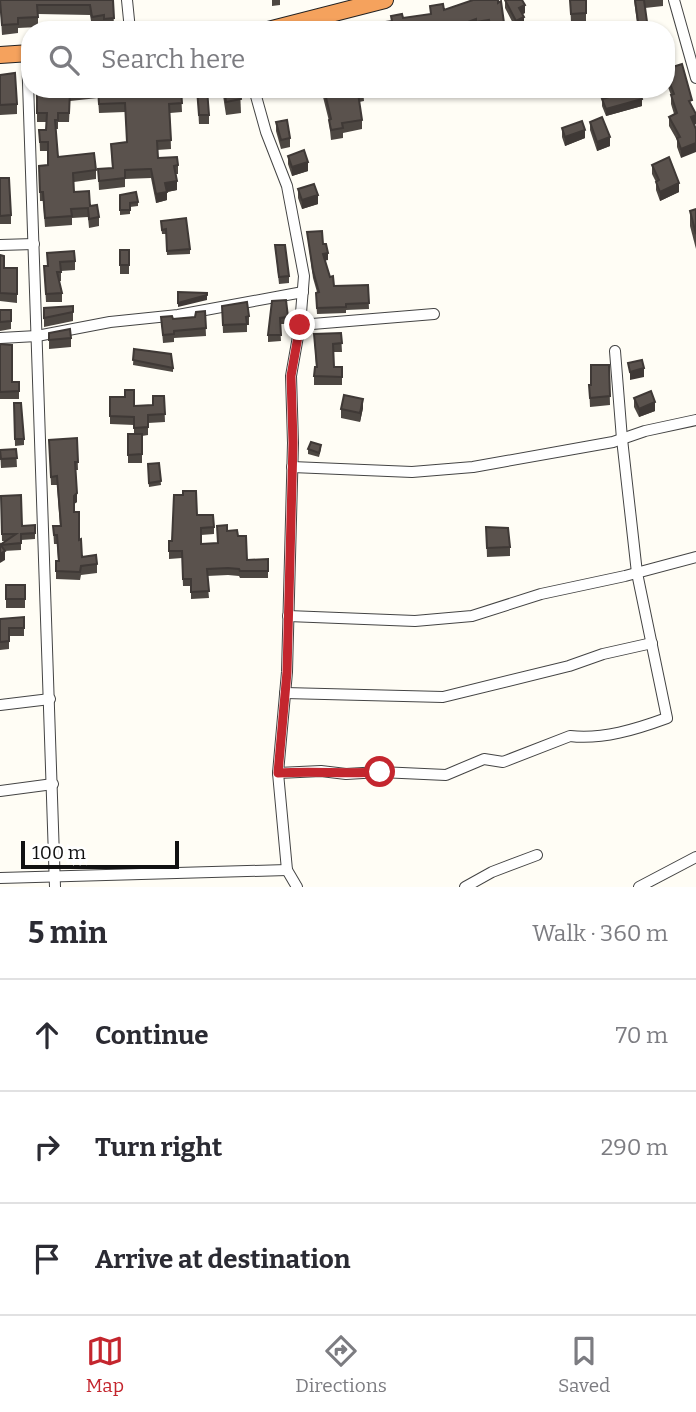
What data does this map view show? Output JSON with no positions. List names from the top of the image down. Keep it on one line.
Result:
{"scale_bar":"100 m","page":{"search":"Search here","scale":"100 m","heading":["5 min","Walk · 360 m"],"list":[["Continue","70 m"],["Turn right","290 m"],"Arrive at destination"],"nav":["Map","Directions","Saved"]}}
